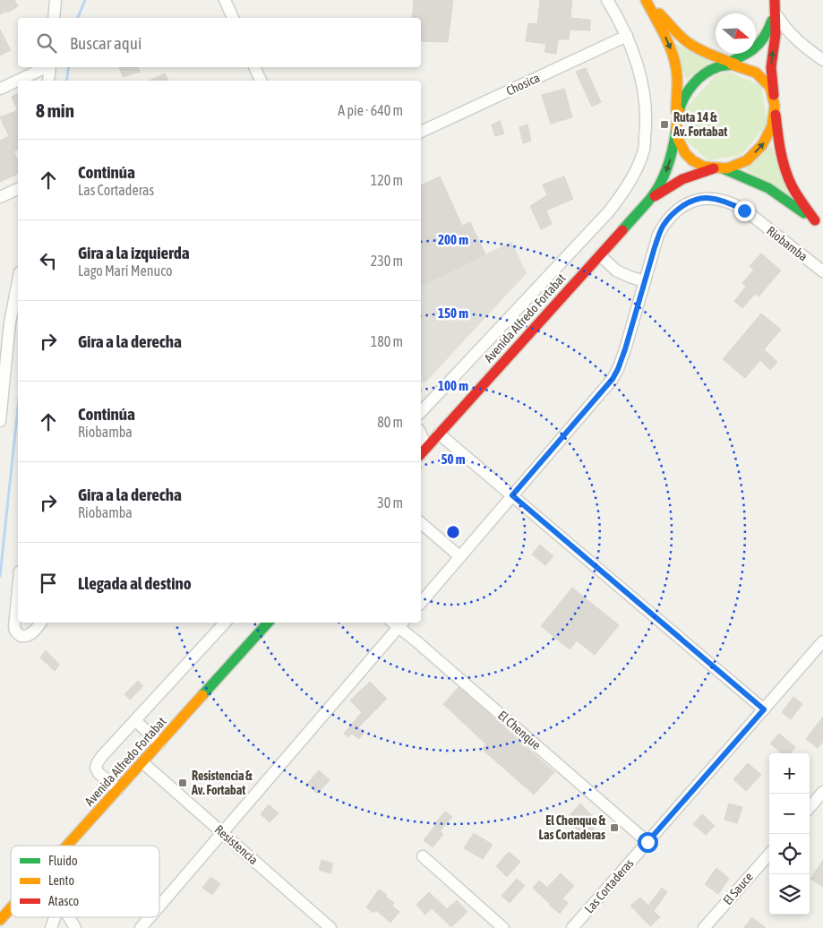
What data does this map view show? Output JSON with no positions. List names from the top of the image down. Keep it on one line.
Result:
{"streets":{"main road":["Avenida Alfredo Fortabat"],"street":["Chosica","Riobamba","El Chenque","Resistencia","Las Cortaderas","El Sauce"]},"crossings":[["Avenida Alfredo Fortabat","Resistencia"],["El Chenque","Las Cortaderas"]],"places":{"transit":["Ruta 14 & Av. Fortabat","Resistencia & Av. Fortabat","El Chenque & Las Cortaderas"]},"legend":["Fluido","Lento","Atasco"],"north":"right","page":{"search":"Buscar aquí","heading":["8 min","A pie · 640 m"],"list":[["Continúa","Las Cortaderas","120 m"],["Gira a la izquierda","Lago Marí Menuco","230 m"],["Gira a la derecha","180 m"],["Continúa","Riobamba","80 m"],["Gira a la derecha","Riobamba","30 m"],"Llegada al destino"],"map_buttons":["+","−"]},"rings":["200 m","150 m","100 m","50 m"]}
